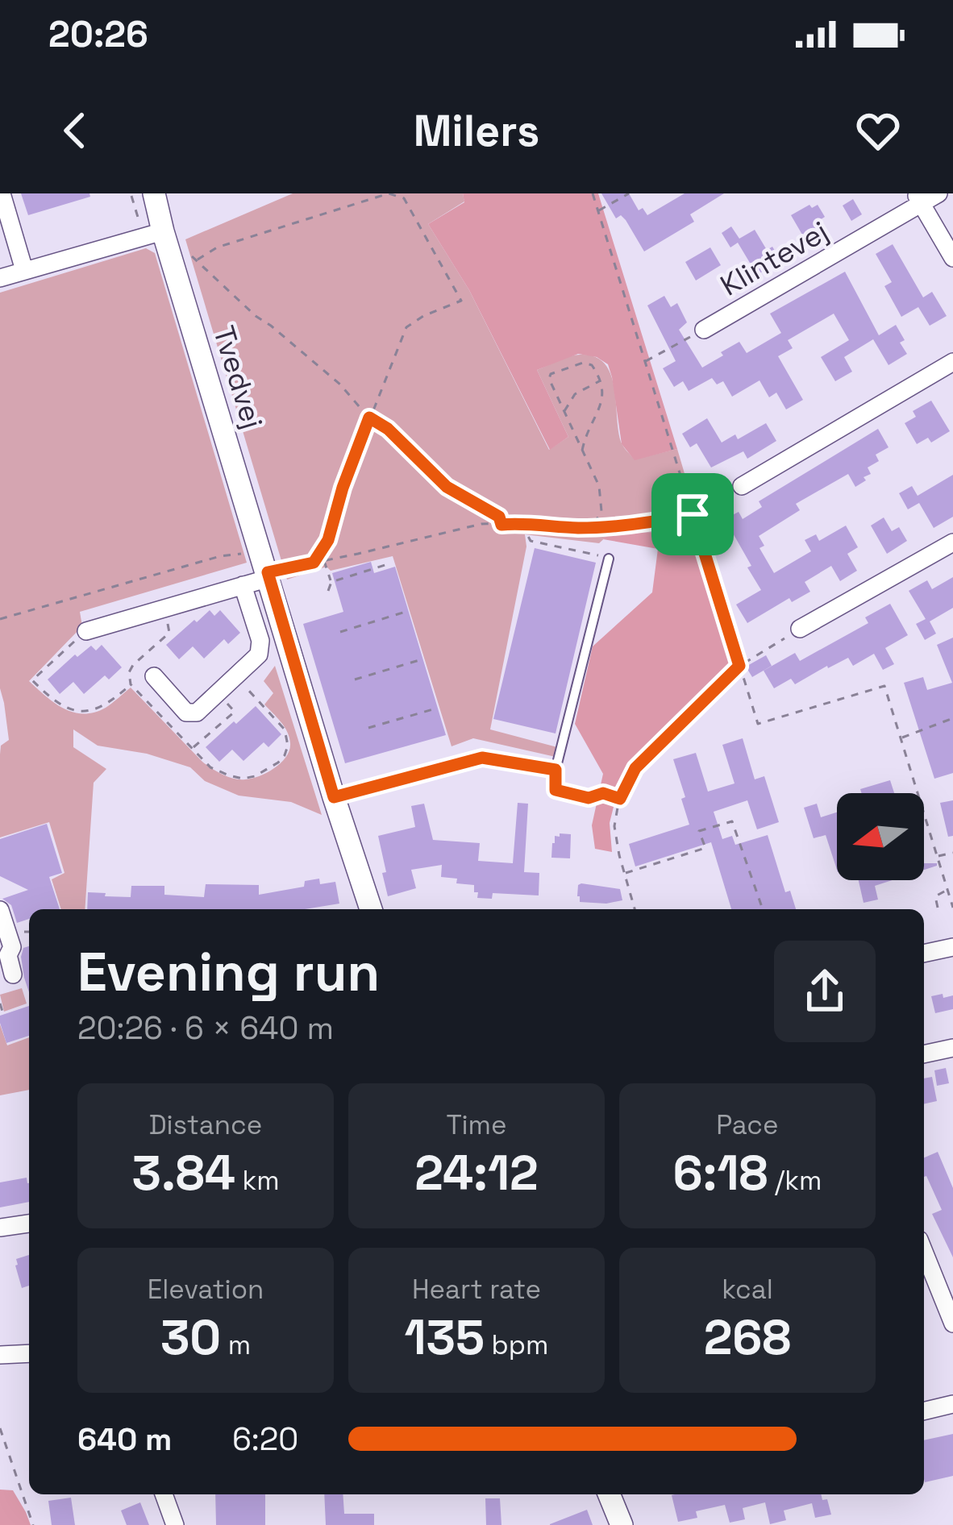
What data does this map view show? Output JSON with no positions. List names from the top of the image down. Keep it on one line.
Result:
{"streets":{"street":["Klintevej","Tvedvej"]},"north":"left","page":{"status":"20:26","header":"Milers","heading":["Evening run","20:26 · 6 × 640 m"],"stats":[["Distance","3.84 km"],["Time","24:12"],["Pace","6:18 /km"],["Elevation","30 m"],["Heart rate","135 bpm"],["kcal","268"]],"list":[{"name":"640 m","note":"6:20"}]}}
